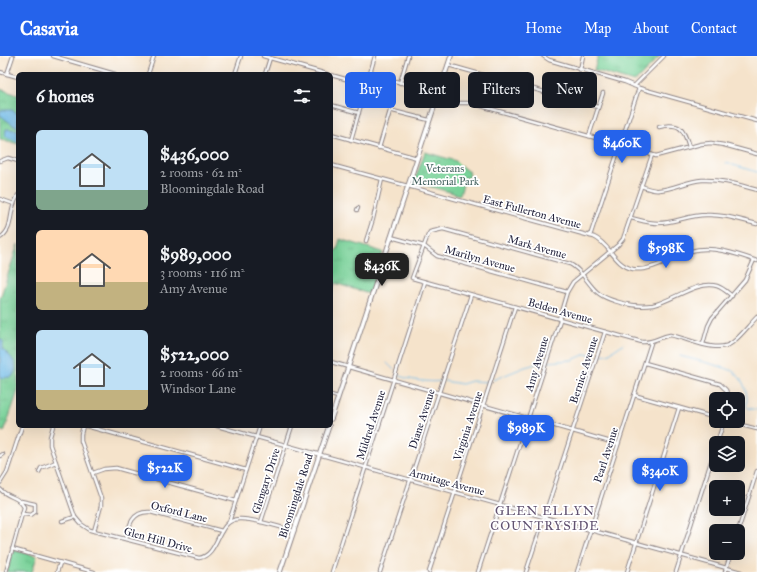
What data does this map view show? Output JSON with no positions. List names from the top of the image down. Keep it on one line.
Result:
{"streets":{"main road":["Bloomingdale Road"],"street":["East Fullerton Avenue","Mark Avenue","Marilyn Avenue","Belden Avenue","Amy Avenue","Bernice Avenue","Diane Avenue","Mildred Avenue","Virginia Avenue","Pearl Avenue","Glengary Drive","Armitage Avenue","Oxford Lane","Glen Hill Drive"]},"crossings":[["East Fullerton Avenue","Amy Avenue"],["Mark Avenue","Marilyn Avenue"],["Mark Avenue","Belden Avenue"],["Mark Avenue","Amy Avenue"],["Marilyn Avenue","Belden Avenue"],["Marilyn Avenue","Amy Avenue"],["Belden Avenue","Amy Avenue"],["Belden Avenue","Bernice Avenue"],["Belden Avenue","Diane Avenue"],["Belden Avenue","Mildred Avenue"],["Belden Avenue","Virginia Avenue"],["Belden Avenue","Pearl Avenue"],["Amy Avenue","Armitage Avenue"],["Bernice Avenue","Armitage Avenue"],["Diane Avenue","Armitage Avenue"],["Mildred Avenue","Armitage Avenue"],["Virginia Avenue","Armitage Avenue"],["Pearl Avenue","Armitage Avenue"],["Glengary Drive","Armitage Avenue"],["Armitage Avenue","Bloomingdale Road"],["Armitage Avenue","Glen Hill Drive"],["Oxford Lane","Glen Hill Drive"]],"districts":["GLEN ELLYN COUNTRYSIDE"],"parks":["Veterans Memorial Park"],"page":{"header":"Casavia","nav":["Home","Map","About","Contact"],"chip":["Buy","Rent","Filters","New"],"heading":"6 homes","list":[{"name":"$436,000","note":"2 rooms · 62 m² · Bloomingdale Road"},{"name":"$989,000","note":"3 rooms · 116 m² · Amy Avenue"},{"name":"$522,000","note":"2 rooms · 66 m² · Windsor Lane"}],"price":["$460K","$598K","$436K","$989K","$522K","$340K"],"map_buttons":["+","−"]}}
